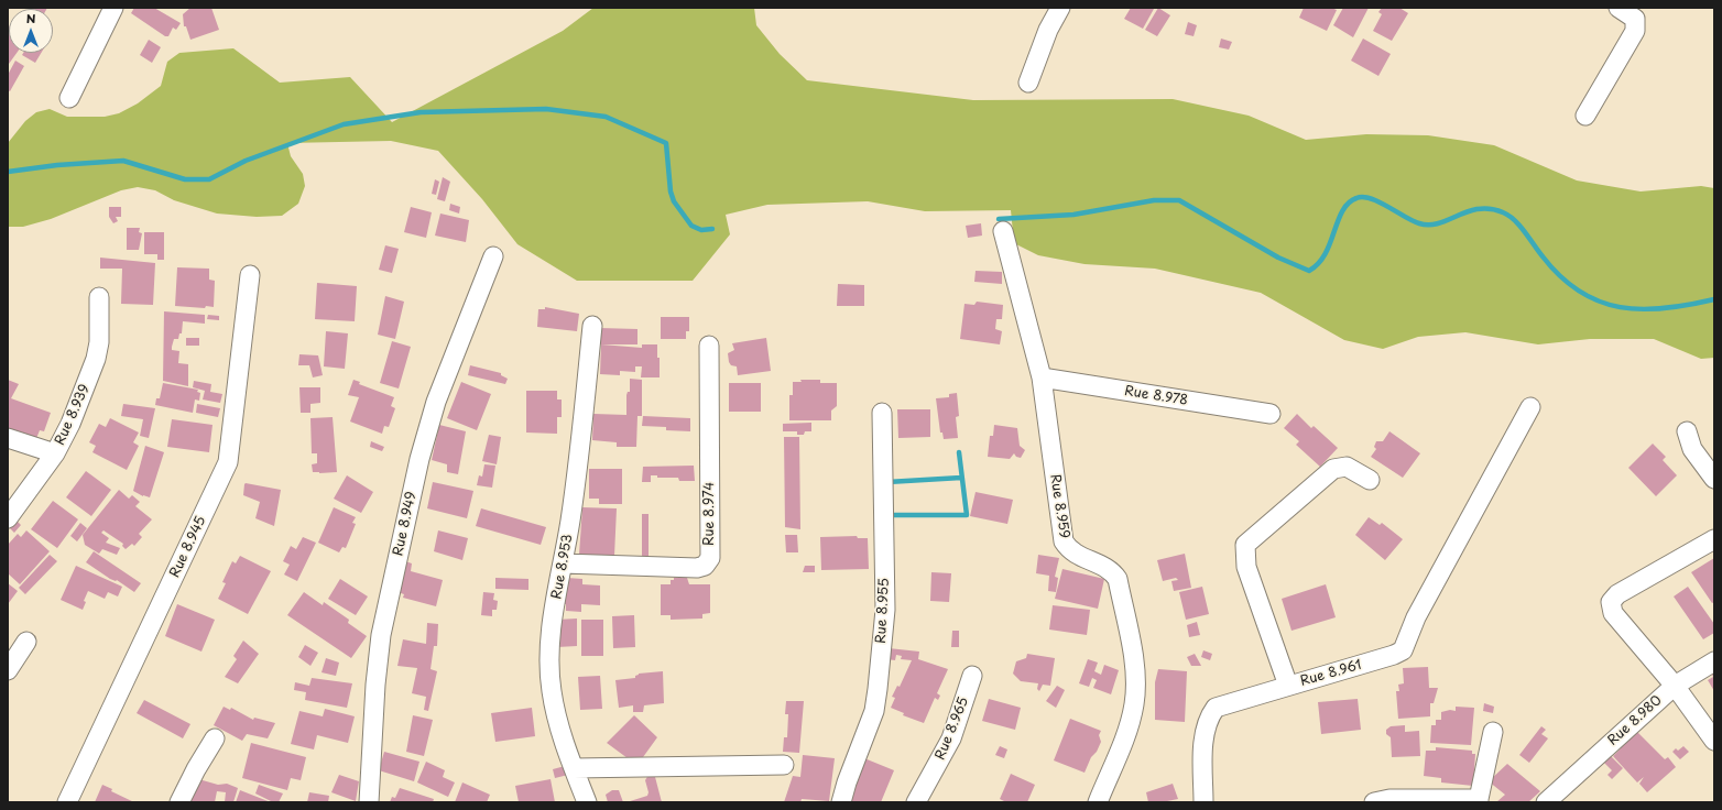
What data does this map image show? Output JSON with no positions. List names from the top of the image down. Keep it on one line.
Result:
{"streets":{"street":["Rue 8.978","Rue 8.939","Rue 8.959","Rue 8.974","Rue 8.949","Rue 8.945","Rue 8.953","Rue 8.955","Rue 8.961","Rue 8.980","Rue 8.965"]},"crossings":[["Rue 8.978","Rue 8.959"],["Rue 8.974","Rue 8.953"]],"north":"top"}
